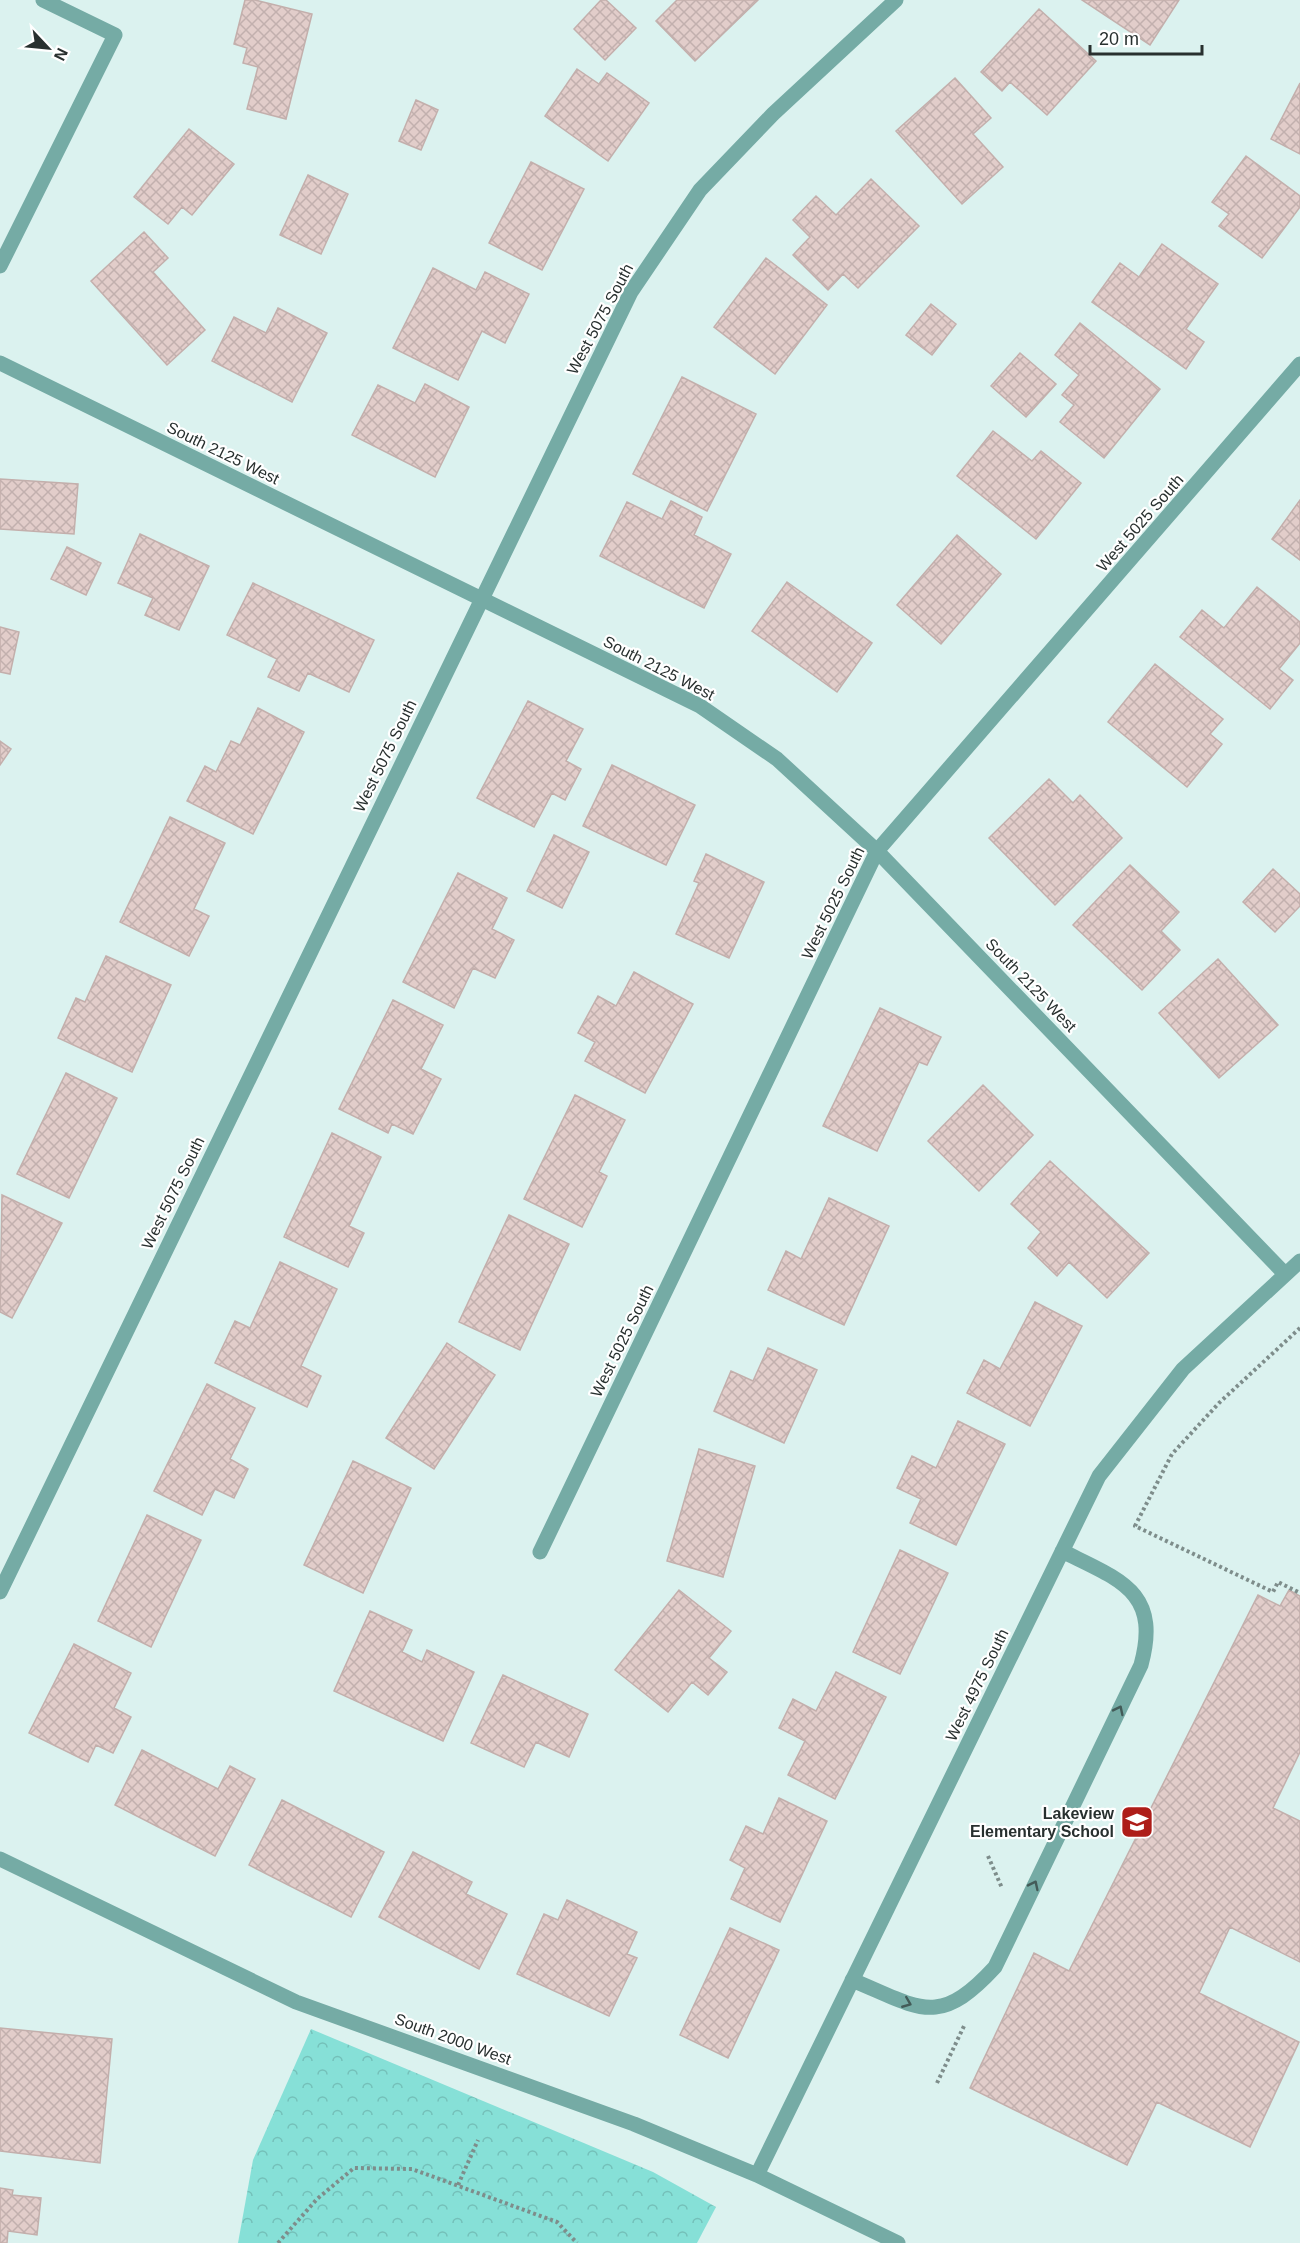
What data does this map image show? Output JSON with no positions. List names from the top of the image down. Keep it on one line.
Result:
{"streets":{"street":["West 5075 South","South 2125 West","West 5025 South","West 4975 South","South 2000 West"]},"crossings":[["West 5075 South","South 2125 West"],["South 2125 West","West 5025 South"],["South 2125 West","West 4975 South"],["West 4975 South","South 2000 West"]],"places":{"school or university":["Lakeview Elementary School"]},"scale_bar":"20 m","north":"bottom right"}
